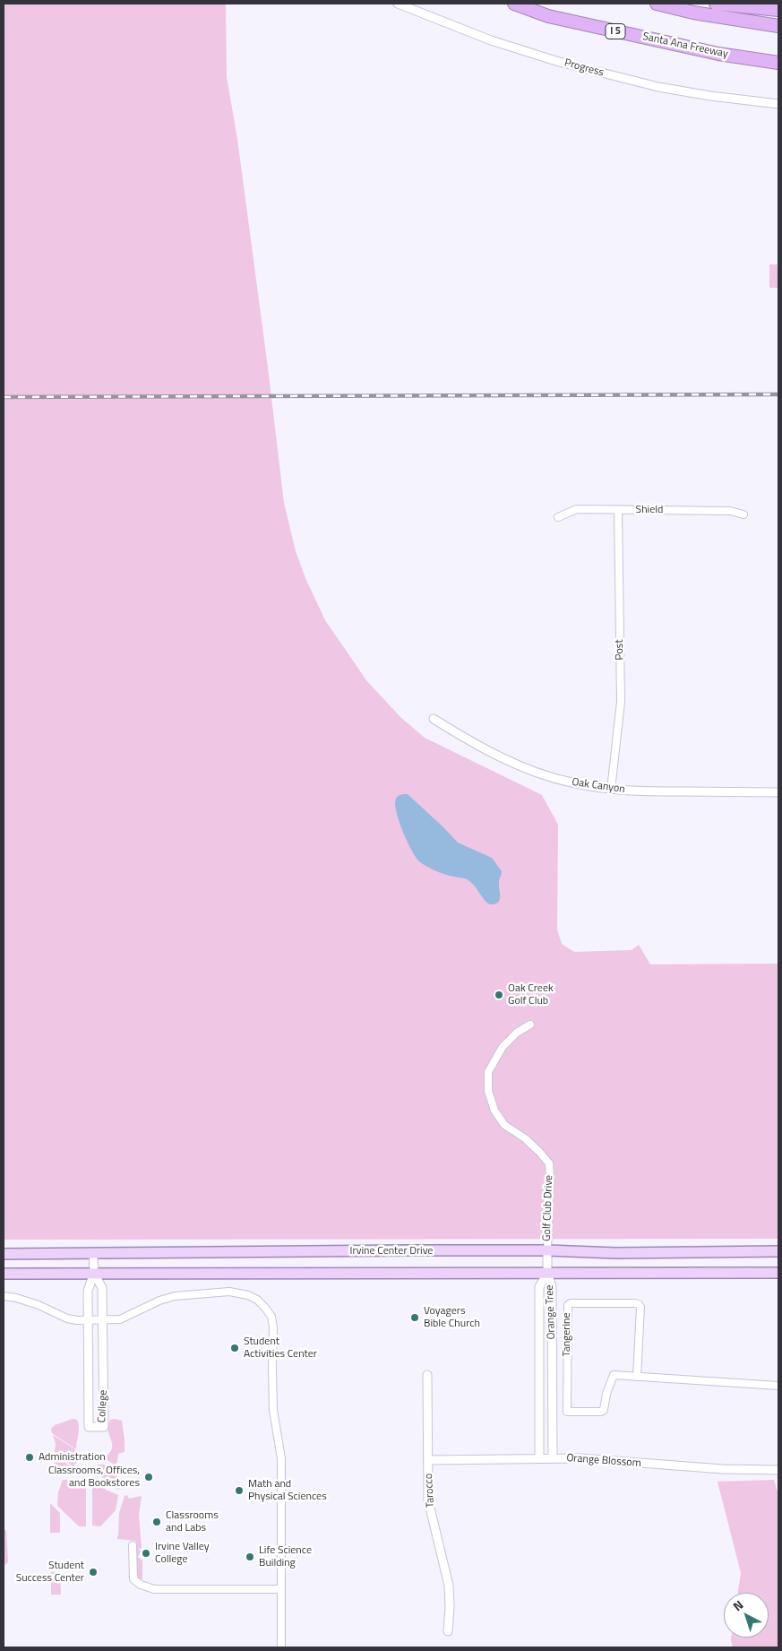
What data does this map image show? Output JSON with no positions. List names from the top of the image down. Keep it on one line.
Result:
{"streets":{"highway":["I 5","Santa Ana Freeway"],"main road":["Irvine Center Drive"],"street":["Progress","Shield","Post","Oak Canyon","Golf Club Drive","Orange Tree","Tangerine","College","Orange Blossom","Tarocco"]},"crossings":[["Shield","Post"],["Post","Oak Canyon"],["Golf Club Drive","Irvine Center Drive"],["Golf Club Drive","Orange Tree"],["Irvine Center Drive","Orange Tree"],["Irvine Center Drive","College"],["Orange Tree","Orange Blossom"],["Orange Blossom","Tarocco"]],"places":["Oak Creek Golf Club","Voyagers Bible Church","Student Activities Center","Administration","Classrooms, Offices, and Bookstores","Math and Physical Sciences","Classrooms and Labs","Irvine Valley College","Life Science Building","Student Success Center"],"north":"top left"}
